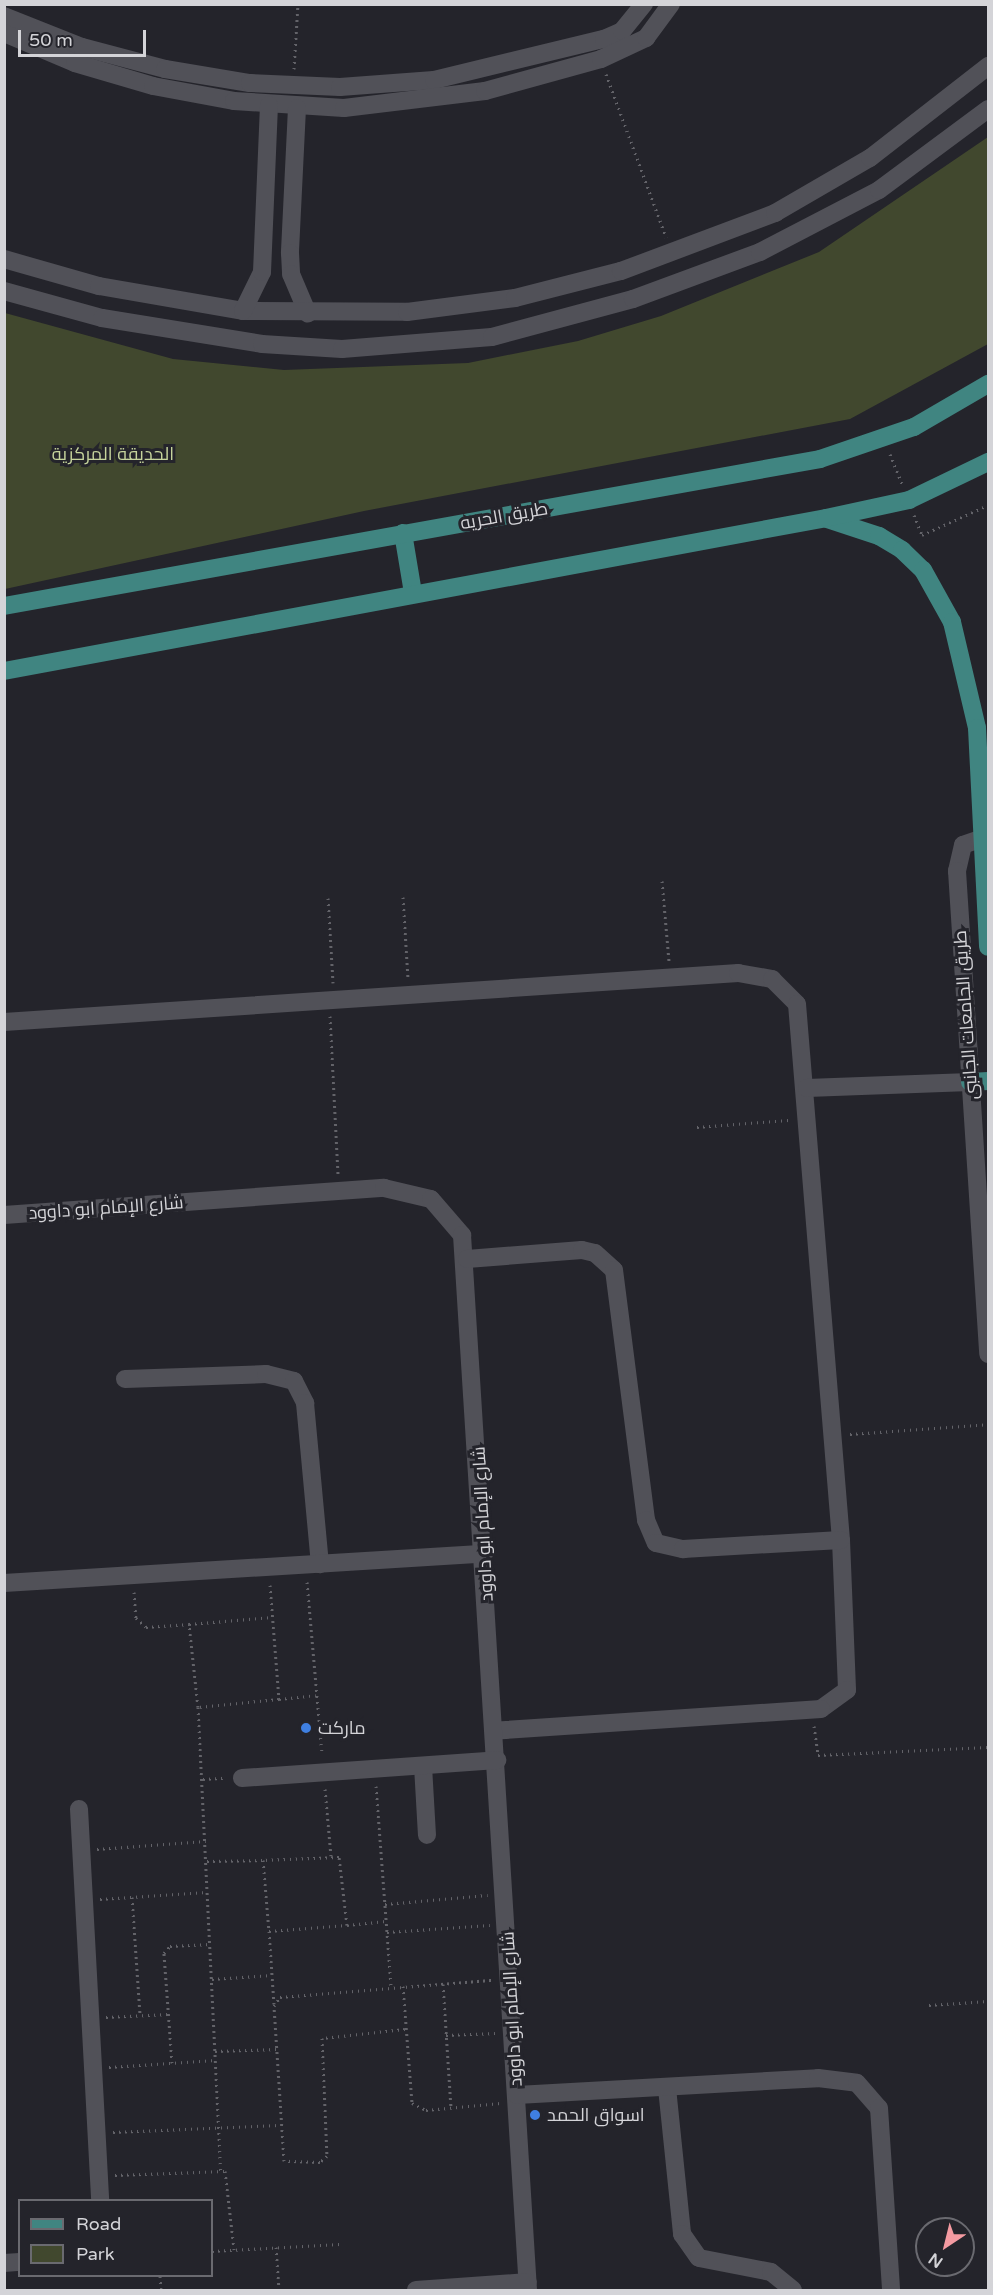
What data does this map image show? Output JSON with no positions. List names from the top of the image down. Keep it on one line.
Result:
{"streets":{"main road":["طريق الحريه"],"street":["طريق الجامعات الجانبى","شارع الإمام ابو داوود"]},"parks":["الحديقة المركزية"],"places":["ماركت","اسواق الحمد"],"legend":["Road","Park"],"scale_bar":"50 m","north":"bottom left"}
